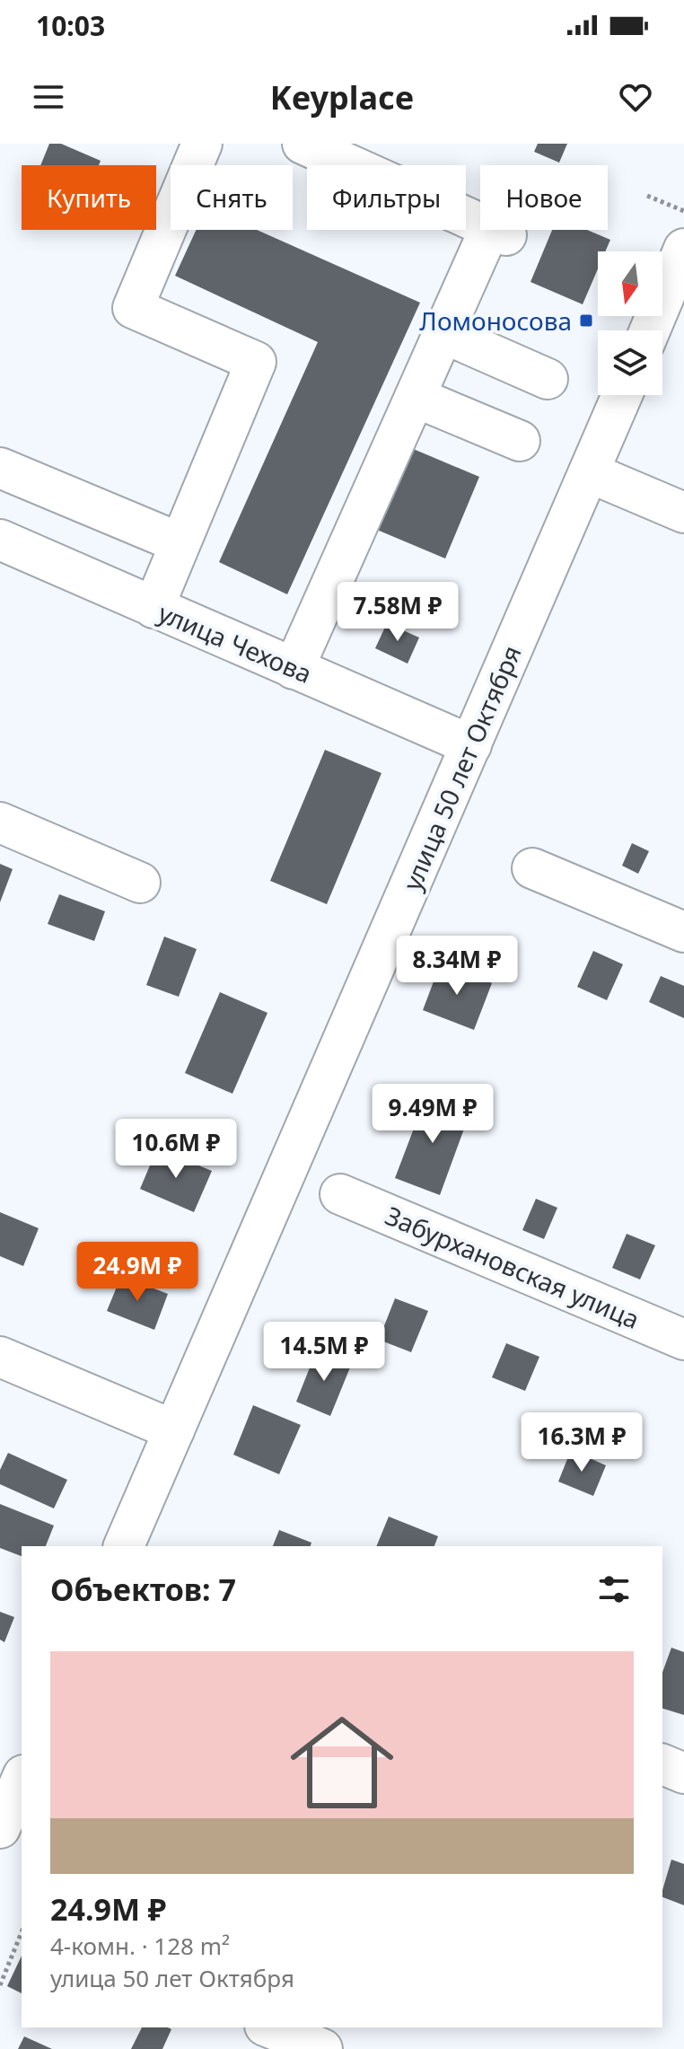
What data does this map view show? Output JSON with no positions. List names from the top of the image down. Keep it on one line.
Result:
{"streets":{"street":["улица Чехова","улица 50 лет Октября","Забурхановская улица"]},"crossings":[["улица Чехова","улица 50 лет Октября"]],"places":{"transit":["Ломоносова"]},"north":"bottom","page":{"status":"10:03","header":"Keyplace","chip":["Купить","Снять","Фильтры","Новое"],"price":["7.58M ₽","8.34M ₽","9.49M ₽","10.6M ₽","24.9M ₽","14.5M ₽","16.3M ₽"],"heading":"Объектов: 7","list":[{"name":"24.9M ₽","note":"4-комн. · 128 m² · улица 50 лет Октября"}]}}
